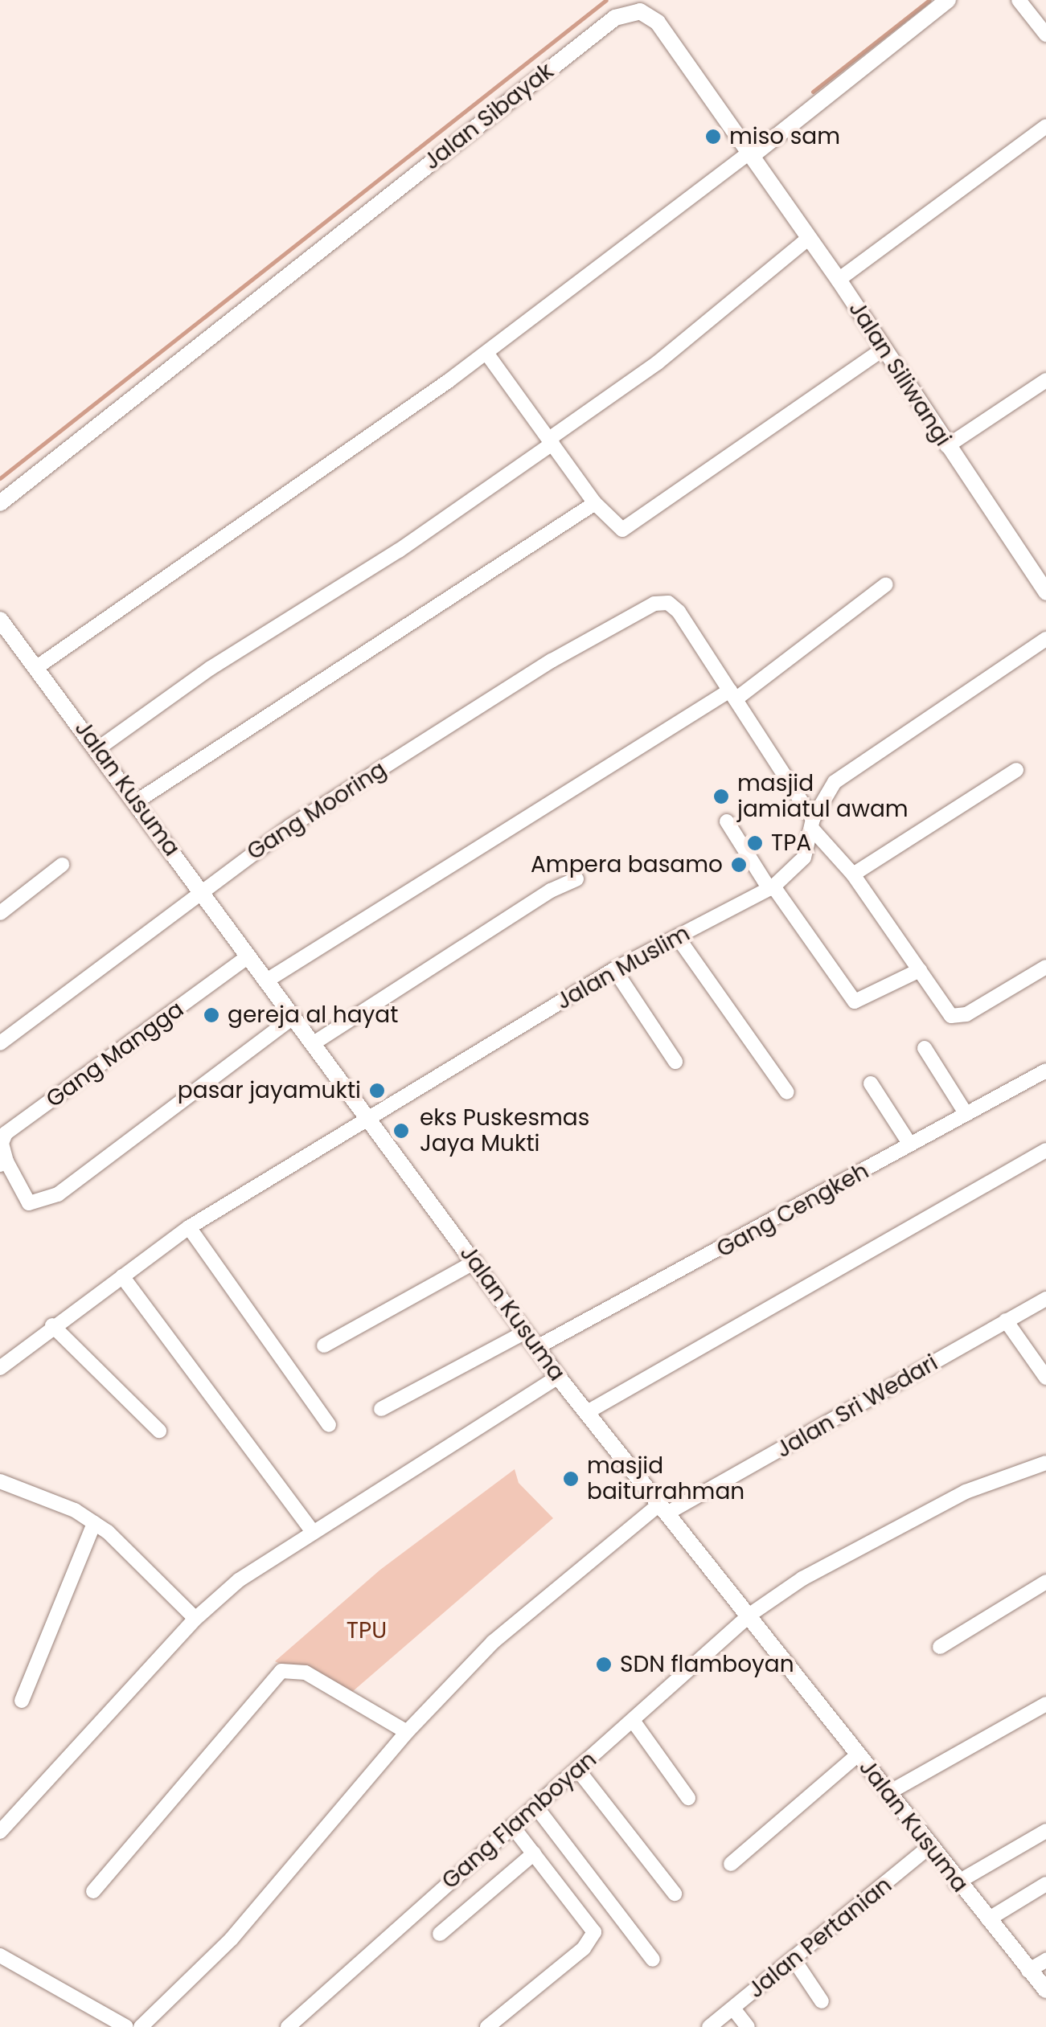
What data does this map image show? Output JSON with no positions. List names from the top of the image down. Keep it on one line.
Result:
{"streets":{"street":["Jalan Sibayak","Jalan Siliwangi","Jalan Kusuma","Gang Mooring","Jalan Muslim","Gang Mangga","Gang Cengkeh","Jalan Sri Wedari","Gang Flamboyan","Jalan Pertanian"]},"crossings":[["Jalan Sibayak","Jalan Siliwangi"],["Jalan Kusuma","Gang Mooring"],["Jalan Kusuma","Jalan Muslim"],["Jalan Kusuma","Gang Mangga"],["Jalan Kusuma","Gang Cengkeh"],["Jalan Kusuma","Jalan Sri Wedari"],["Jalan Kusuma","Gang Flamboyan"],["Jalan Kusuma","Jalan Pertanian"]],"parks":["TPU"],"places":["miso sam","masjid jamiatul awam","TPA","Ampera basamo","gereja al hayat","pasar jayamukti","eks Puskesmas Jaya Mukti","masjid baiturrahman","SDN flamboyan"]}
